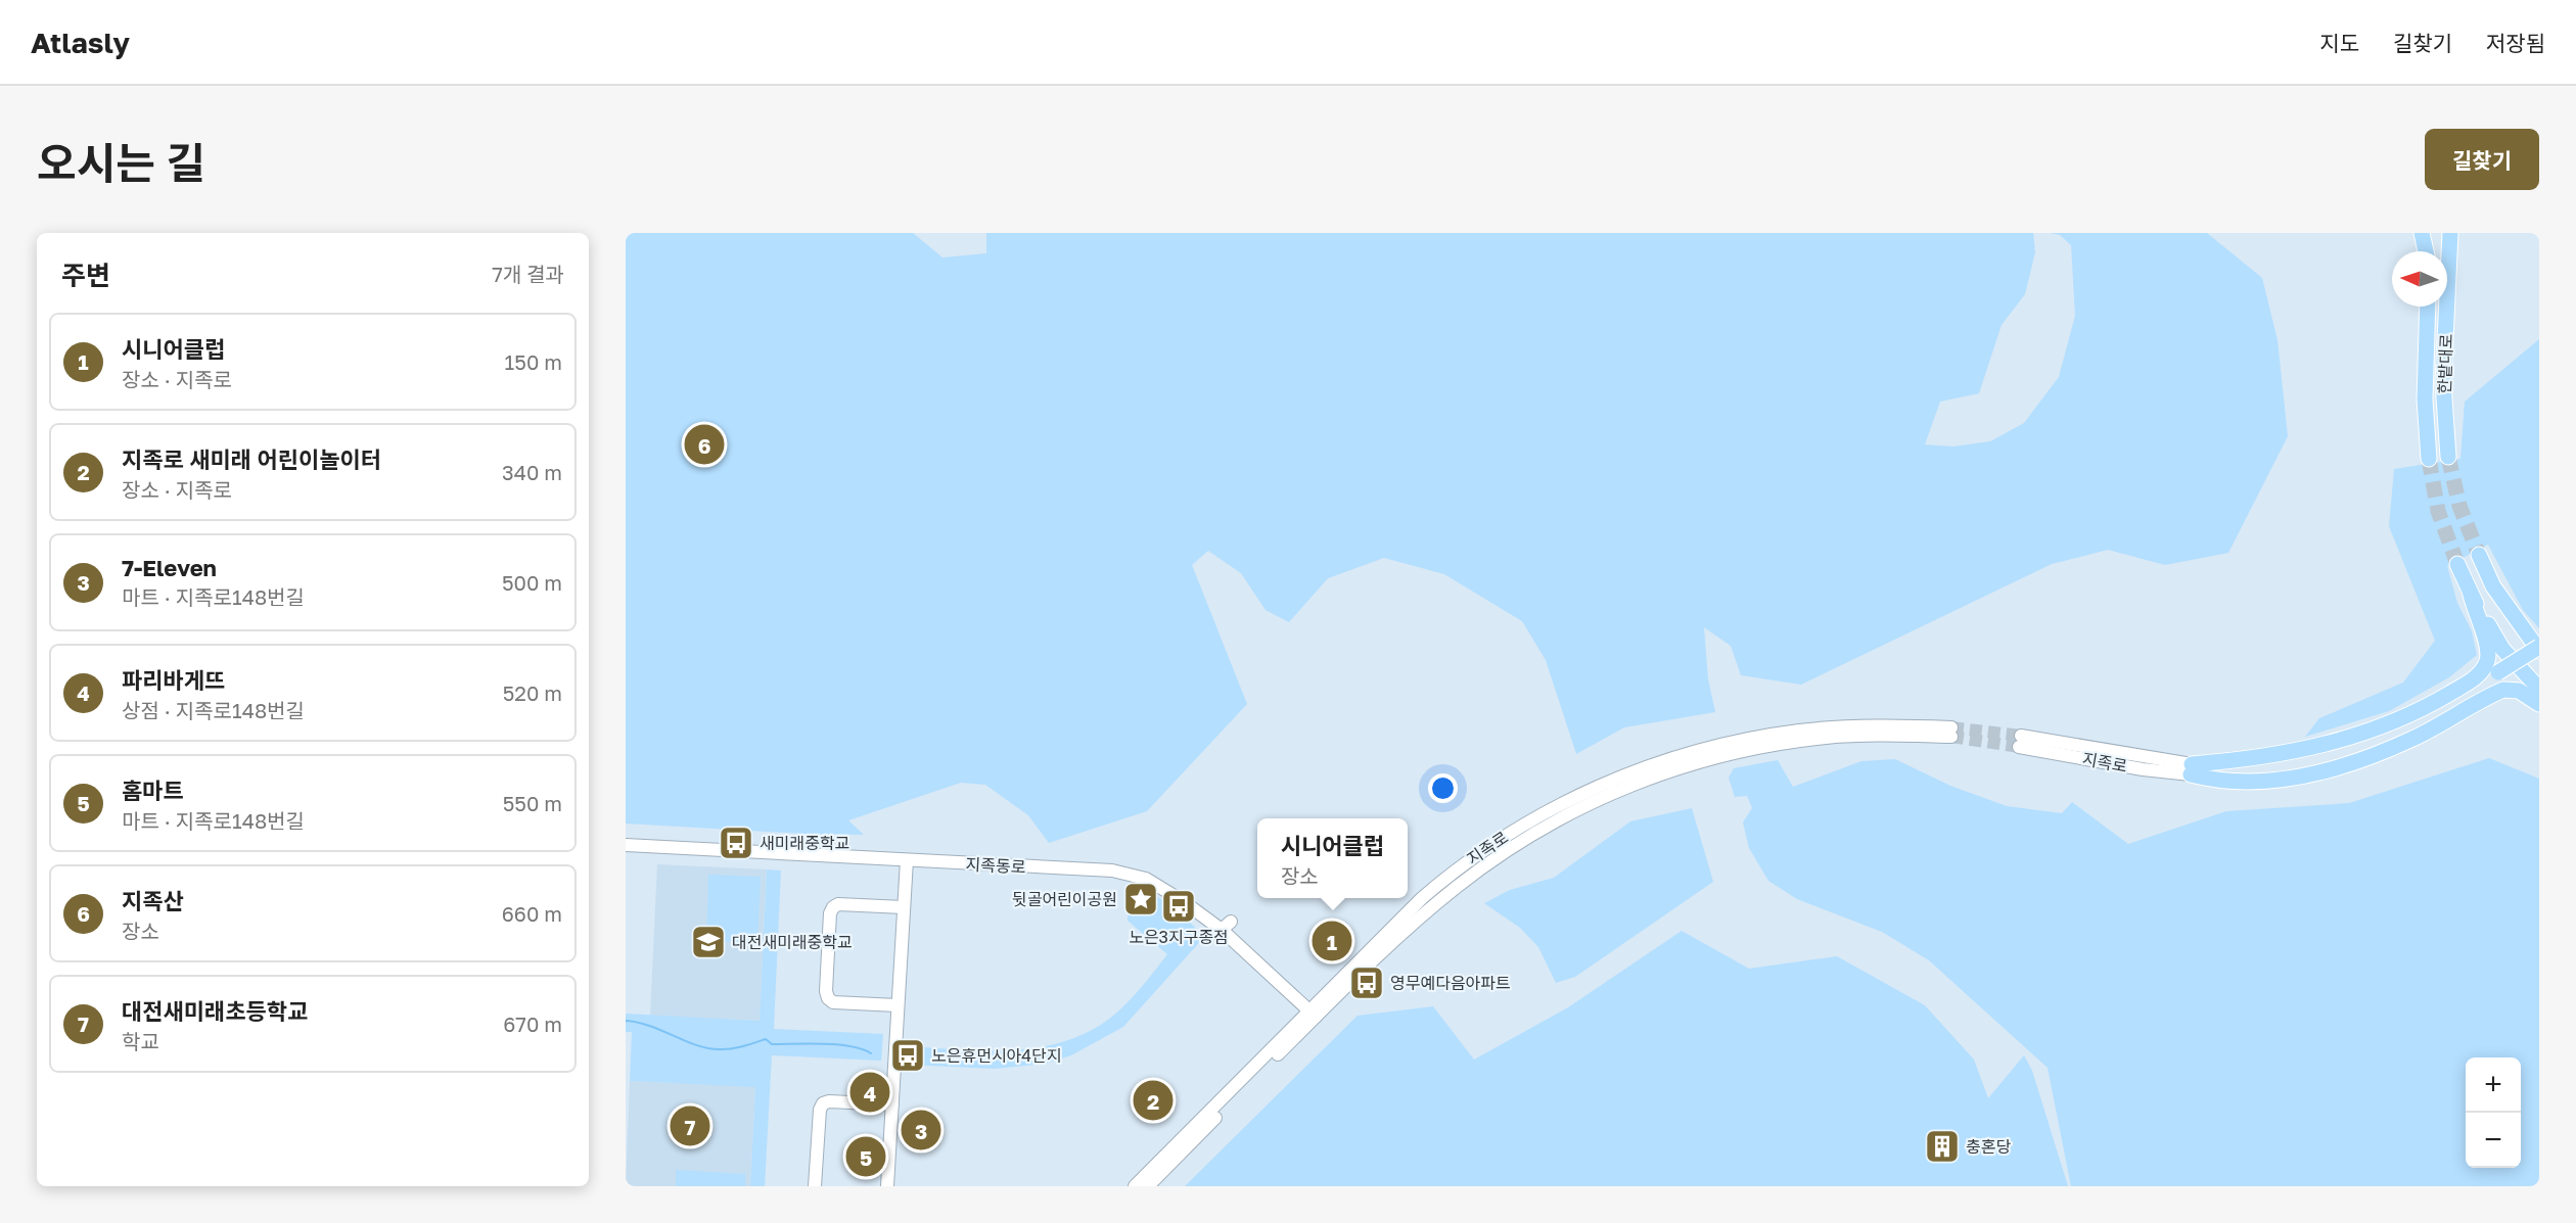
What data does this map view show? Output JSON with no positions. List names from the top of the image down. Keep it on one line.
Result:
{"streets":{"main road":["한밭대로"],"street":["지족로","지족동로"]},"crossings":[["지족로","지족동로"]],"places":{"bus stop":["새미래중학교","노은3지구종점","영무예다음아파트","노은휴먼시아4단지"],"place":["뒷골어린이공원"],"school or university":["대전새미래중학교"],"building":["충혼당"]},"north":"left","page":{"header":"Atlasly","nav":["지도","길찾기","저장됨"],"title":"오시는 길","buttons":"길찾기","heading":["주변","7개 결과"],"list":[{"mark":"1","name":"시니어클럽","note":"장소 · 지족로","value":"150 m"},{"mark":"2","name":"지족로 새미래 어린이놀이터","note":"장소 · 지족로","value":"340 m"},{"mark":"3","name":"7-Eleven","note":"마트 · 지족로148번길","value":"500 m"},{"mark":"4","name":"파리바게뜨","note":"상점 · 지족로148번길","value":"520 m"},{"mark":"5","name":"홈마트","note":"마트 · 지족로148번길","value":"550 m"},{"mark":"6","name":"지족산","note":"장소","value":"660 m"},{"mark":"7","name":"대전새미래초등학교","note":"학교","value":"670 m"}],"pins":["6","1","4","2","7","3","5"],"popup":["시니어클럽","장소"],"map_buttons":["+","−"]}}
